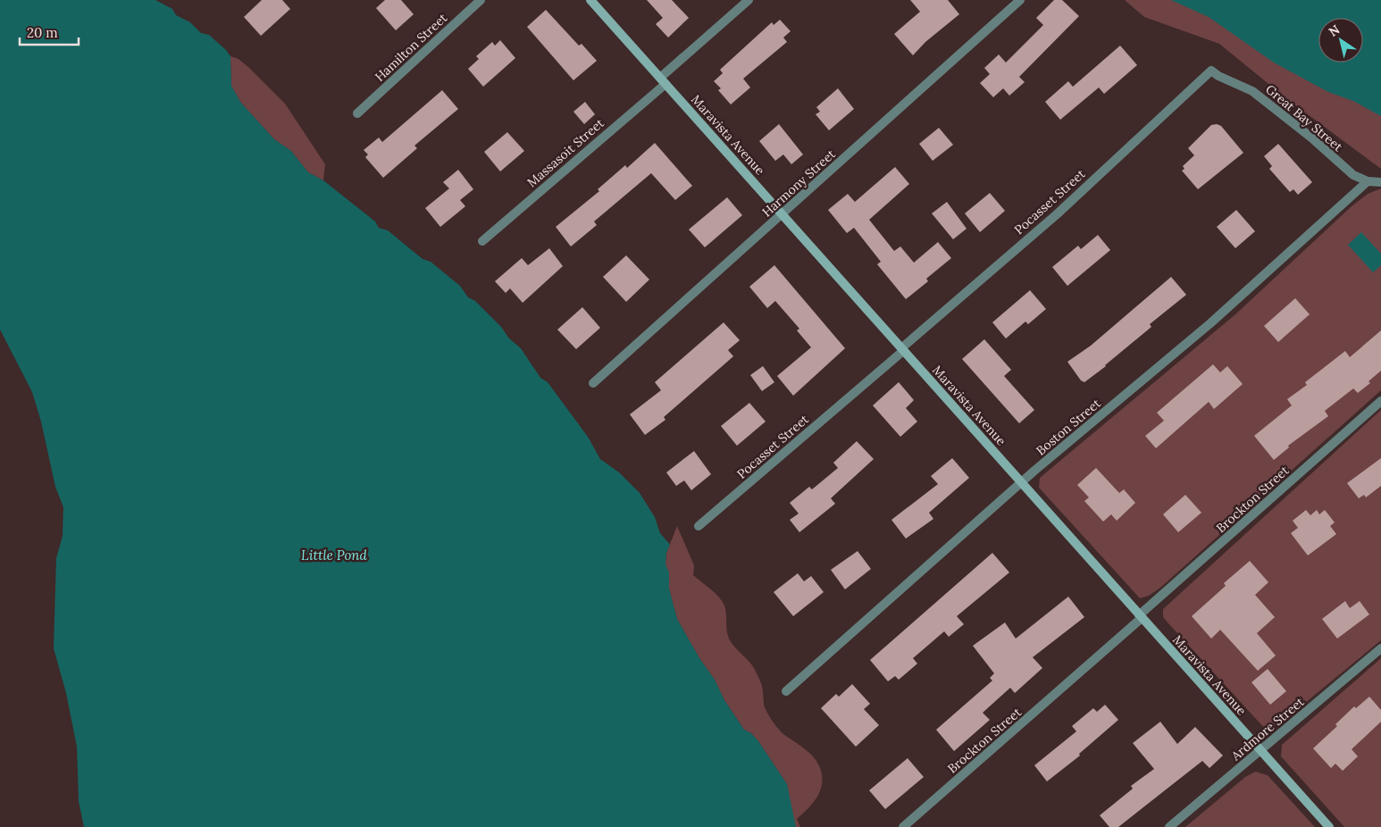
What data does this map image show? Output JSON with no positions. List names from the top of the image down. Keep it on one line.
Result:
{"streets":{"main road":["Maravista Avenue"],"street":["Hamilton Street","Great Bay Street","Massasoit Street","Harmony Street","Pocasset Street","Boston Street","Brockton Street","Ardmore Street"]},"crossings":[["Great Bay Street","Pocasset Street"],["Great Bay Street","Boston Street"],["Maravista Avenue","Massasoit Street"],["Maravista Avenue","Harmony Street"],["Maravista Avenue","Pocasset Street"],["Maravista Avenue","Boston Street"],["Maravista Avenue","Brockton Street"],["Maravista Avenue","Ardmore Street"]],"water":["Little Pond"],"scale_bar":"20 m","north":"top left"}
